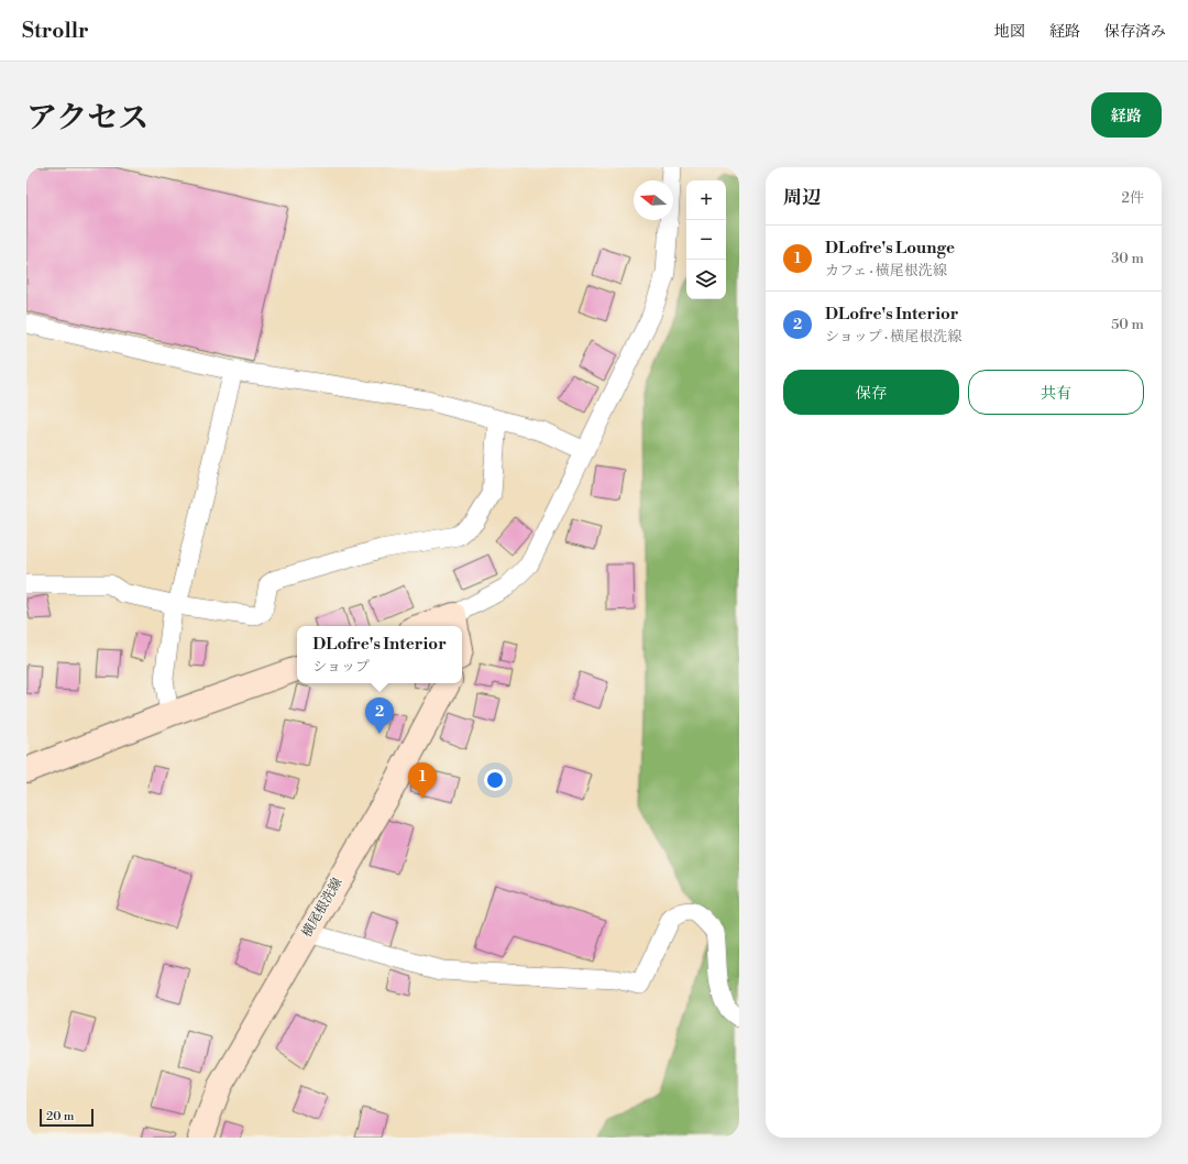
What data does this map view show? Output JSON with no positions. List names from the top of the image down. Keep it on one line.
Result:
{"streets":{"main road":["横尾根洗線"]},"scale_bar":"20 m","north":"left","page":{"header":"Strollr","nav":["地図","経路","保存済み"],"title":"アクセス","buttons":["経路",["保存","共有"]],"heading":["周辺","2件"],"map_buttons":["+","−"],"list":[{"mark":"1","name":"DLofre's Lounge","note":"カフェ · 横尾根洗線","value":"30 m"},{"mark":"2","name":"DLofre's Interior","note":"ショップ · 横尾根洗線","value":"50 m"}],"popup":["DLofre's Interior","ショップ"],"pins":["2","1"],"scale":"20 m"}}
